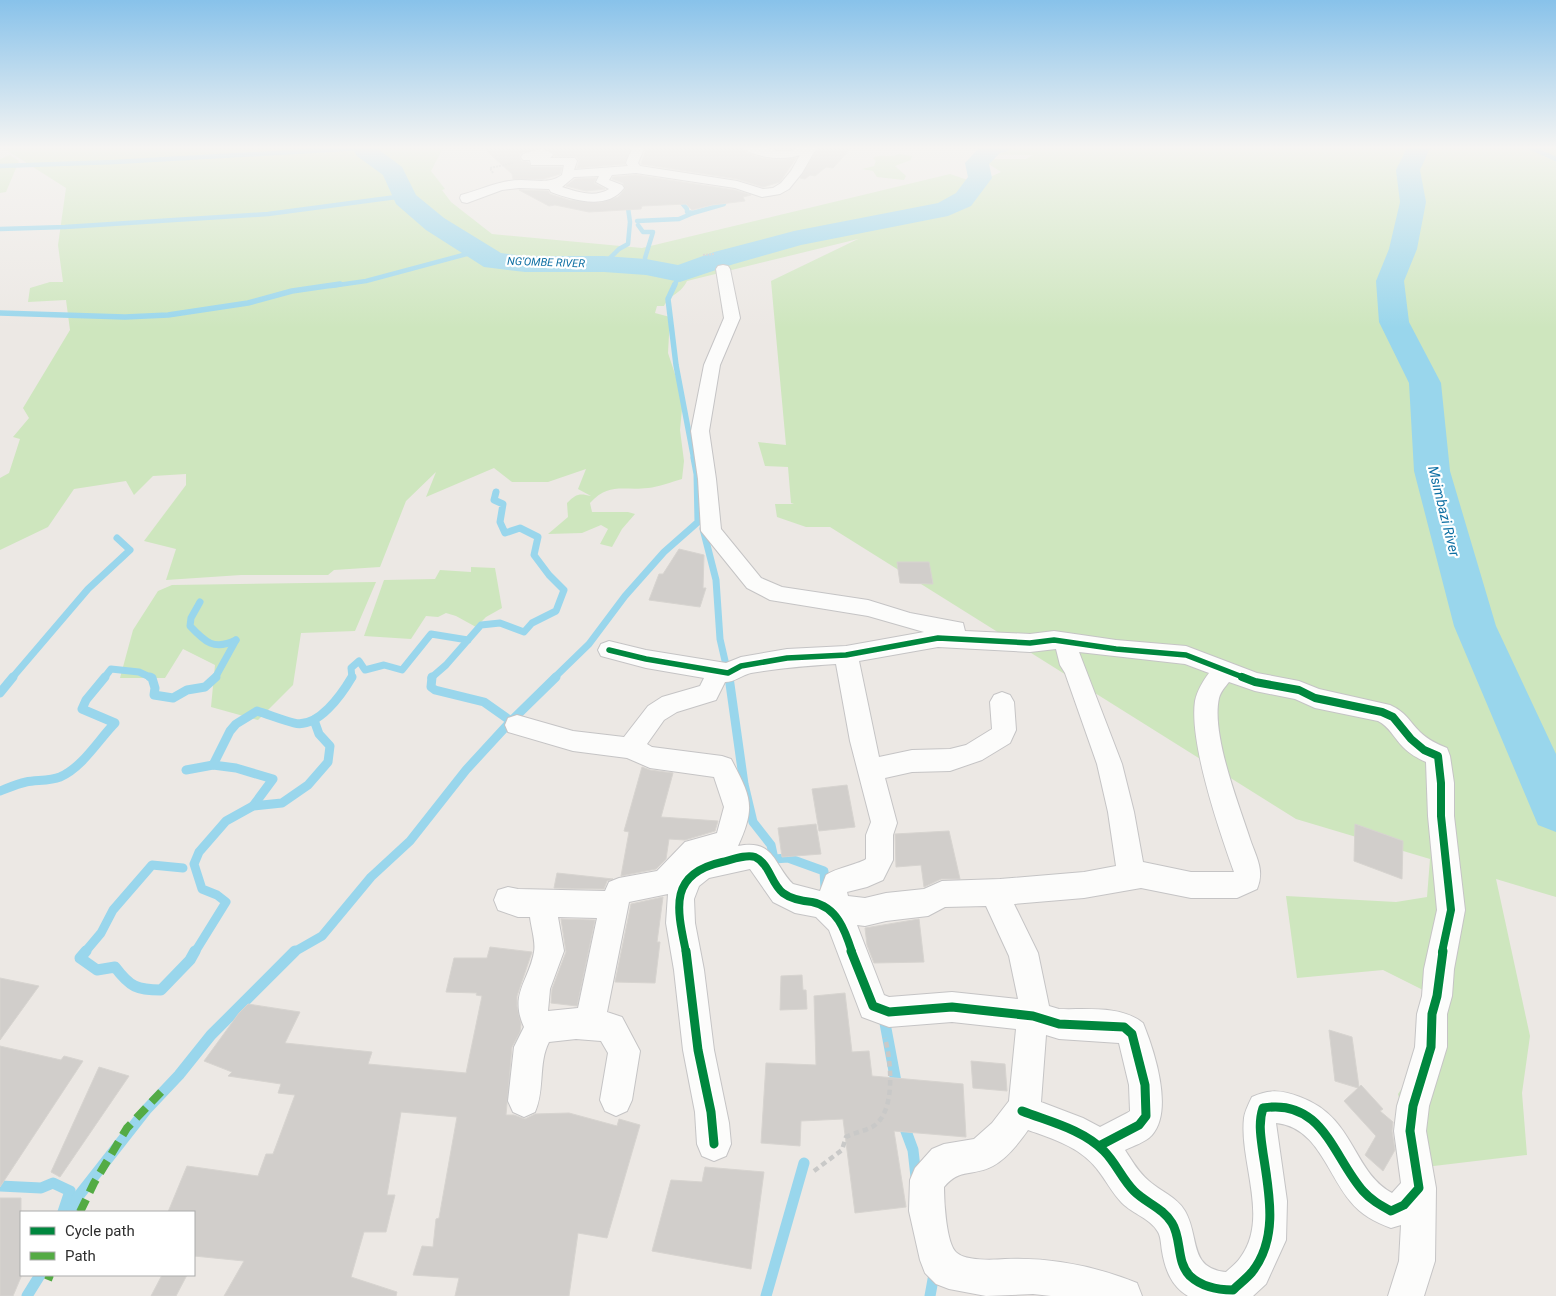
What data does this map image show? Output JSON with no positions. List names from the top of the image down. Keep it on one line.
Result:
{"water":["NG'OMBE RIVER","Msimbazi River"],"legend":["Cycle path","Path"]}
